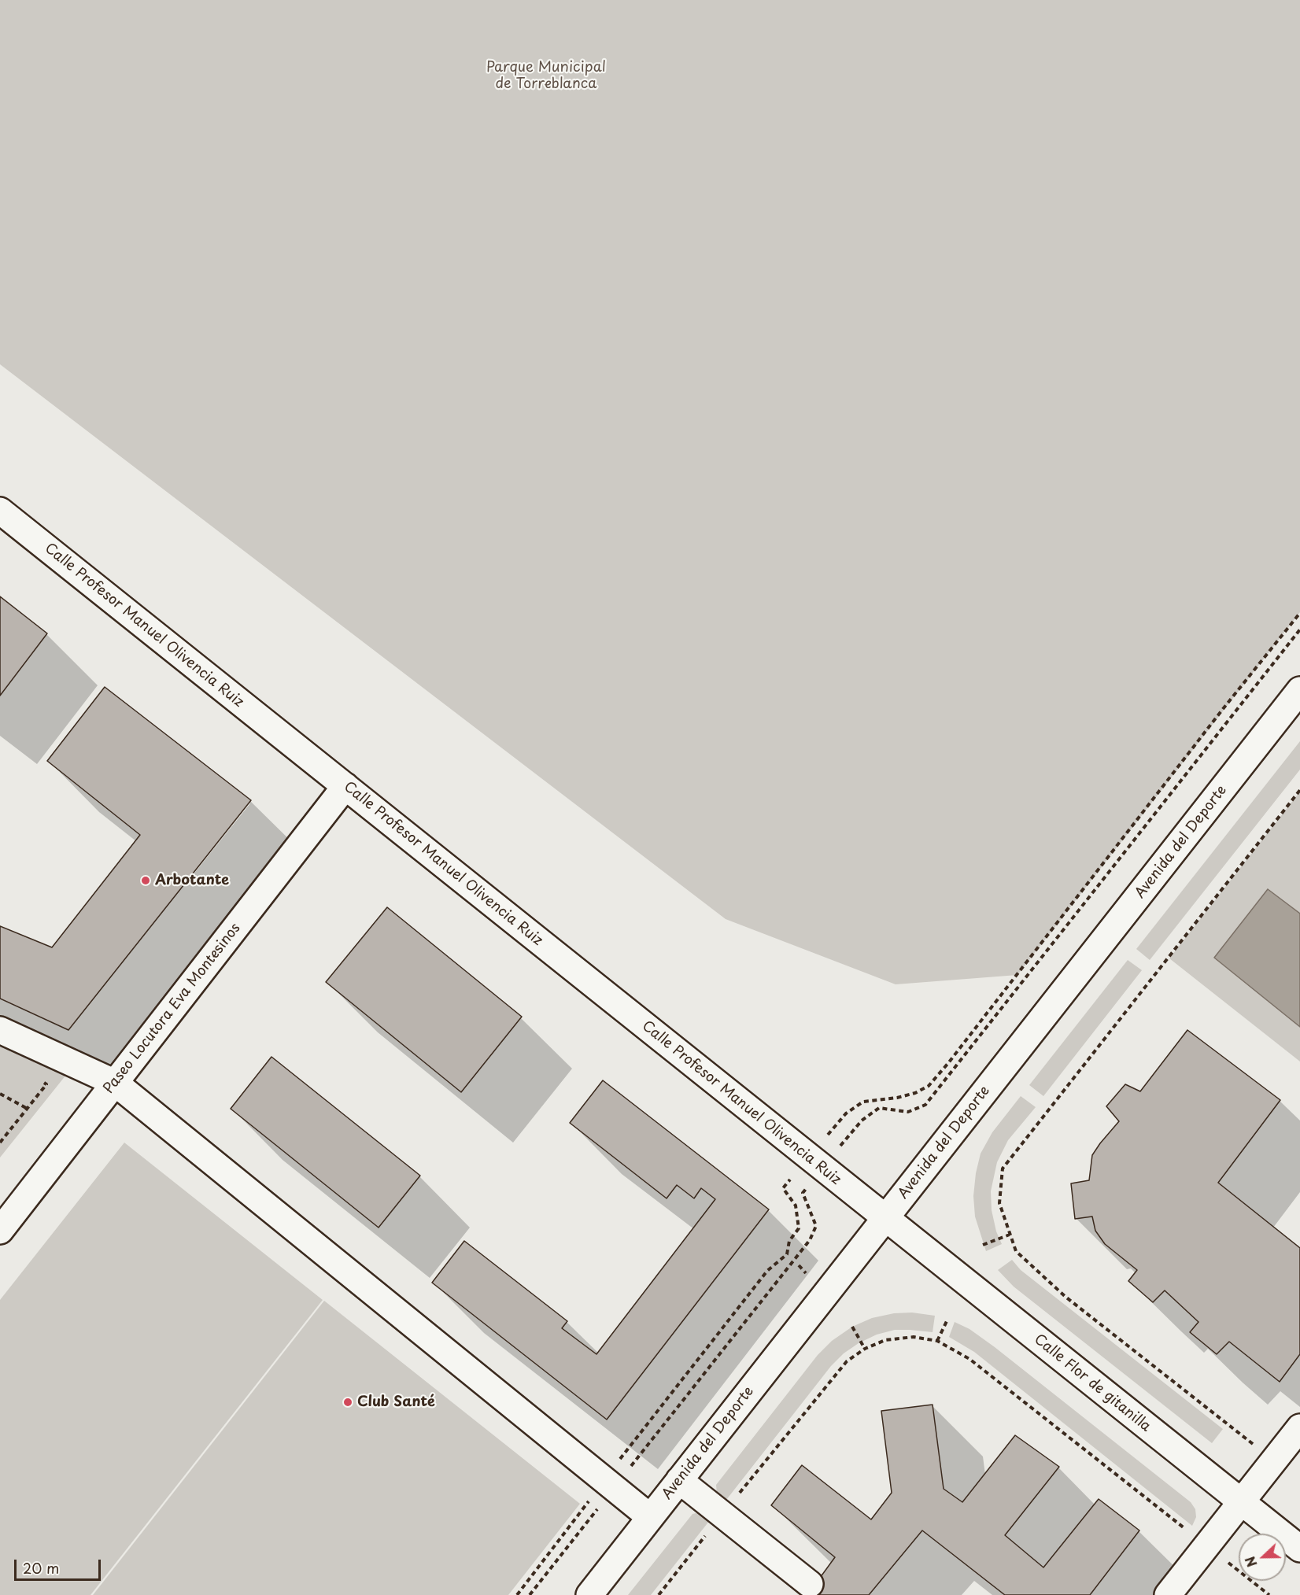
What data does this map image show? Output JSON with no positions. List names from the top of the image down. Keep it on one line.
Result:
{"streets":{"street":["Calle Profesor Manuel Olivencia Ruiz","Avenida del Deporte","Paseo Locutora Eva Montesinos","Calle Flor de gitanilla"]},"crossings":[["Calle Profesor Manuel Olivencia Ruiz","Avenida del Deporte"],["Calle Profesor Manuel Olivencia Ruiz","Paseo Locutora Eva Montesinos"],["Calle Profesor Manuel Olivencia Ruiz","Calle Flor de gitanilla"],["Avenida del Deporte","Calle Flor de gitanilla"]],"parks":["Parque Municipal de Torreblanca"],"places":["Arbotante","Club Santé"],"scale_bar":"20 m","north":"left"}
